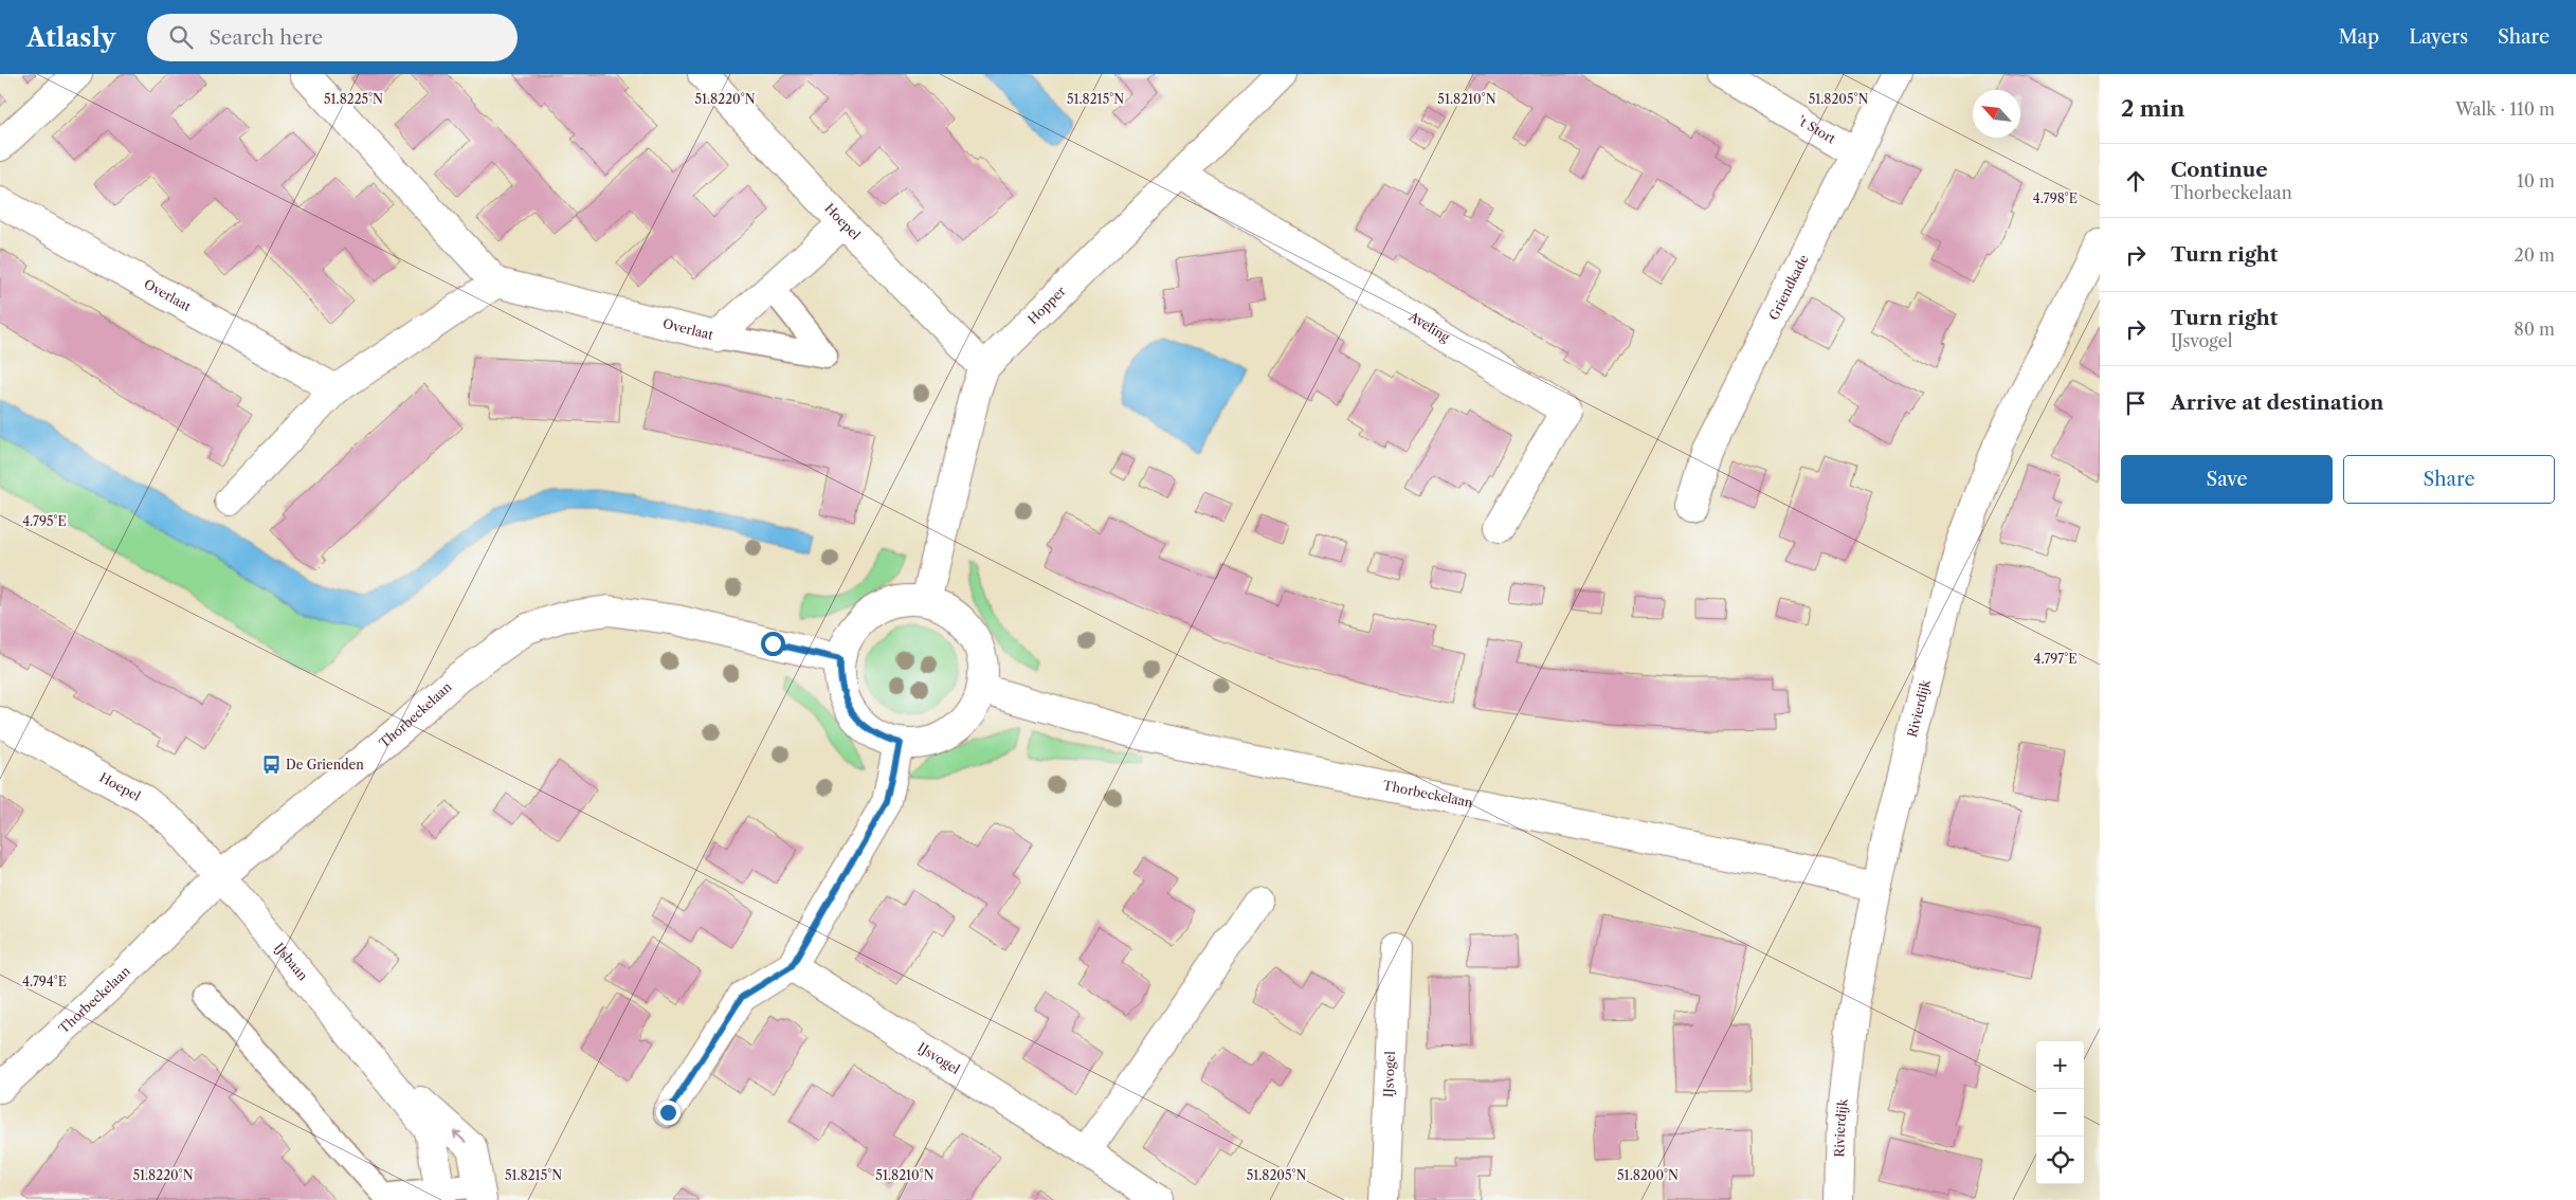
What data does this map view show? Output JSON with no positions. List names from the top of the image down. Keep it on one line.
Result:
{"streets":{"street":["'t Stort","Hoepel","Griendkade","Overlaat","Hopper","Aveling","Rivierdijk","Thorbeckelaan","IJsbaan","IJsvogel"]},"crossings":[["'t Stort","Griendkade"],["Hoepel","Overlaat"],["Hoepel","Hopper"],["Hoepel","Thorbeckelaan"],["Hoepel","IJsbaan"],["Hopper","Aveling"],["Hopper","Thorbeckelaan"],["Rivierdijk","Thorbeckelaan"],["Thorbeckelaan","IJsbaan"]],"places":{"bus stop":["De Grienden"]},"north":"top left","page":{"header":"Atlasly","search":"Search here","nav":["Map","Layers","Share"],"heading":["2 min","Walk · 110 m"],"list":[["Continue","Thorbeckelaan","10 m"],["Turn right","20 m"],["Turn right","IJsvogel","80 m"],"Arrive at destination"],"buttons":["Save","Share"],"map_buttons":["+","−"]},"coordinates":["51.8225°N","51.8220°N","51.8215°N","51.8210°N","51.8205°N","4.798°E","4.795°E","4.797°E","4.794°E","51.8200°N"]}
